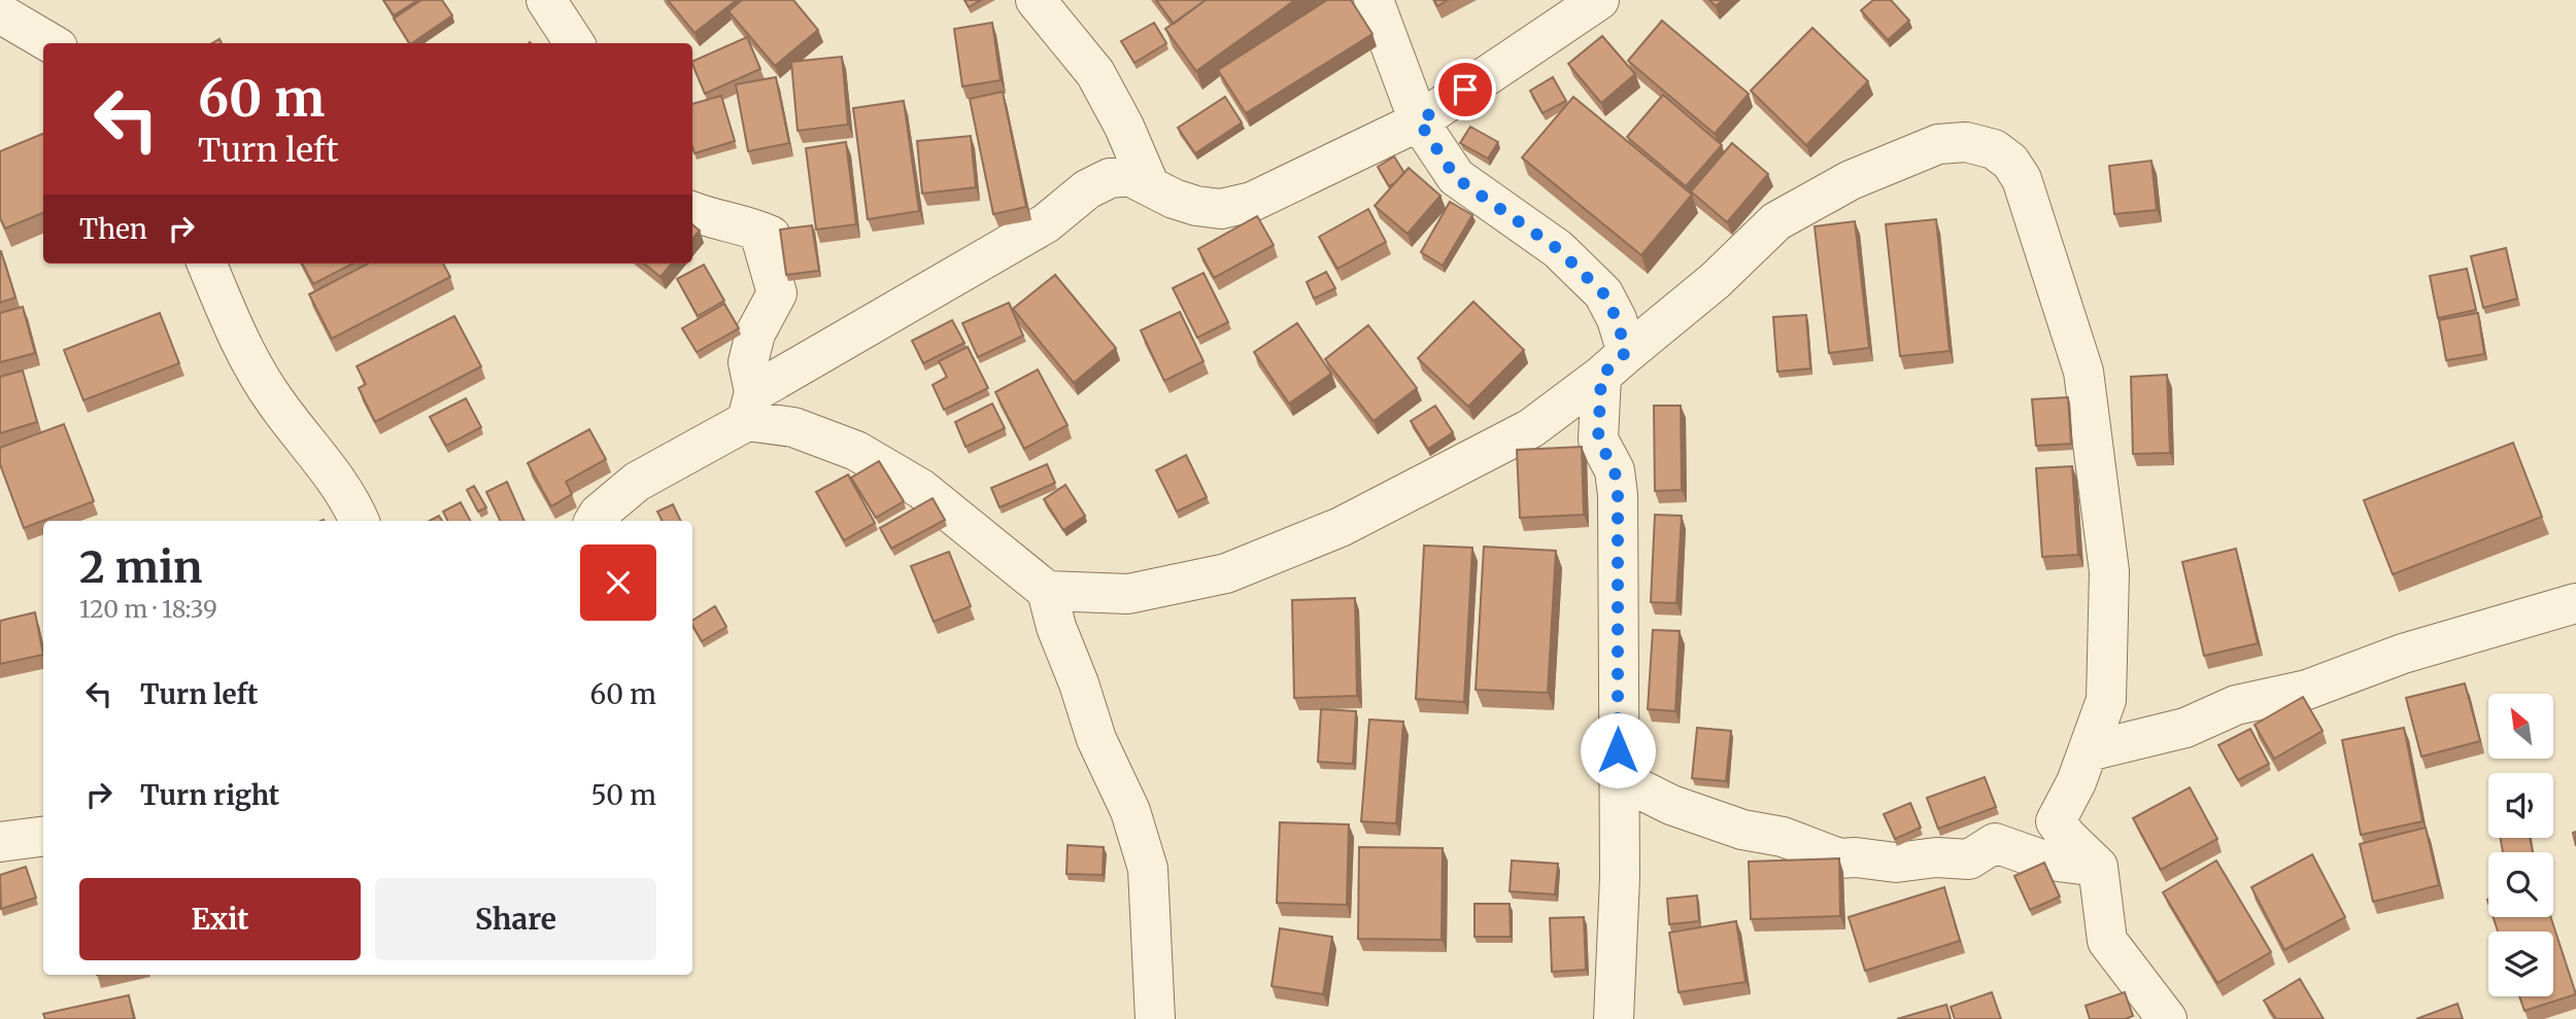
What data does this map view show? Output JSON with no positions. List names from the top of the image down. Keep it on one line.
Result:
{"north":"top left","page":{"turn":["60 m","Turn left"],"then":"Then","heading":["2 min","120 m · 18:39"],"list":[{"name":"Turn left","value":"60 m"},{"name":"Turn right","value":"50 m"}],"buttons":["Exit","Share"]}}
